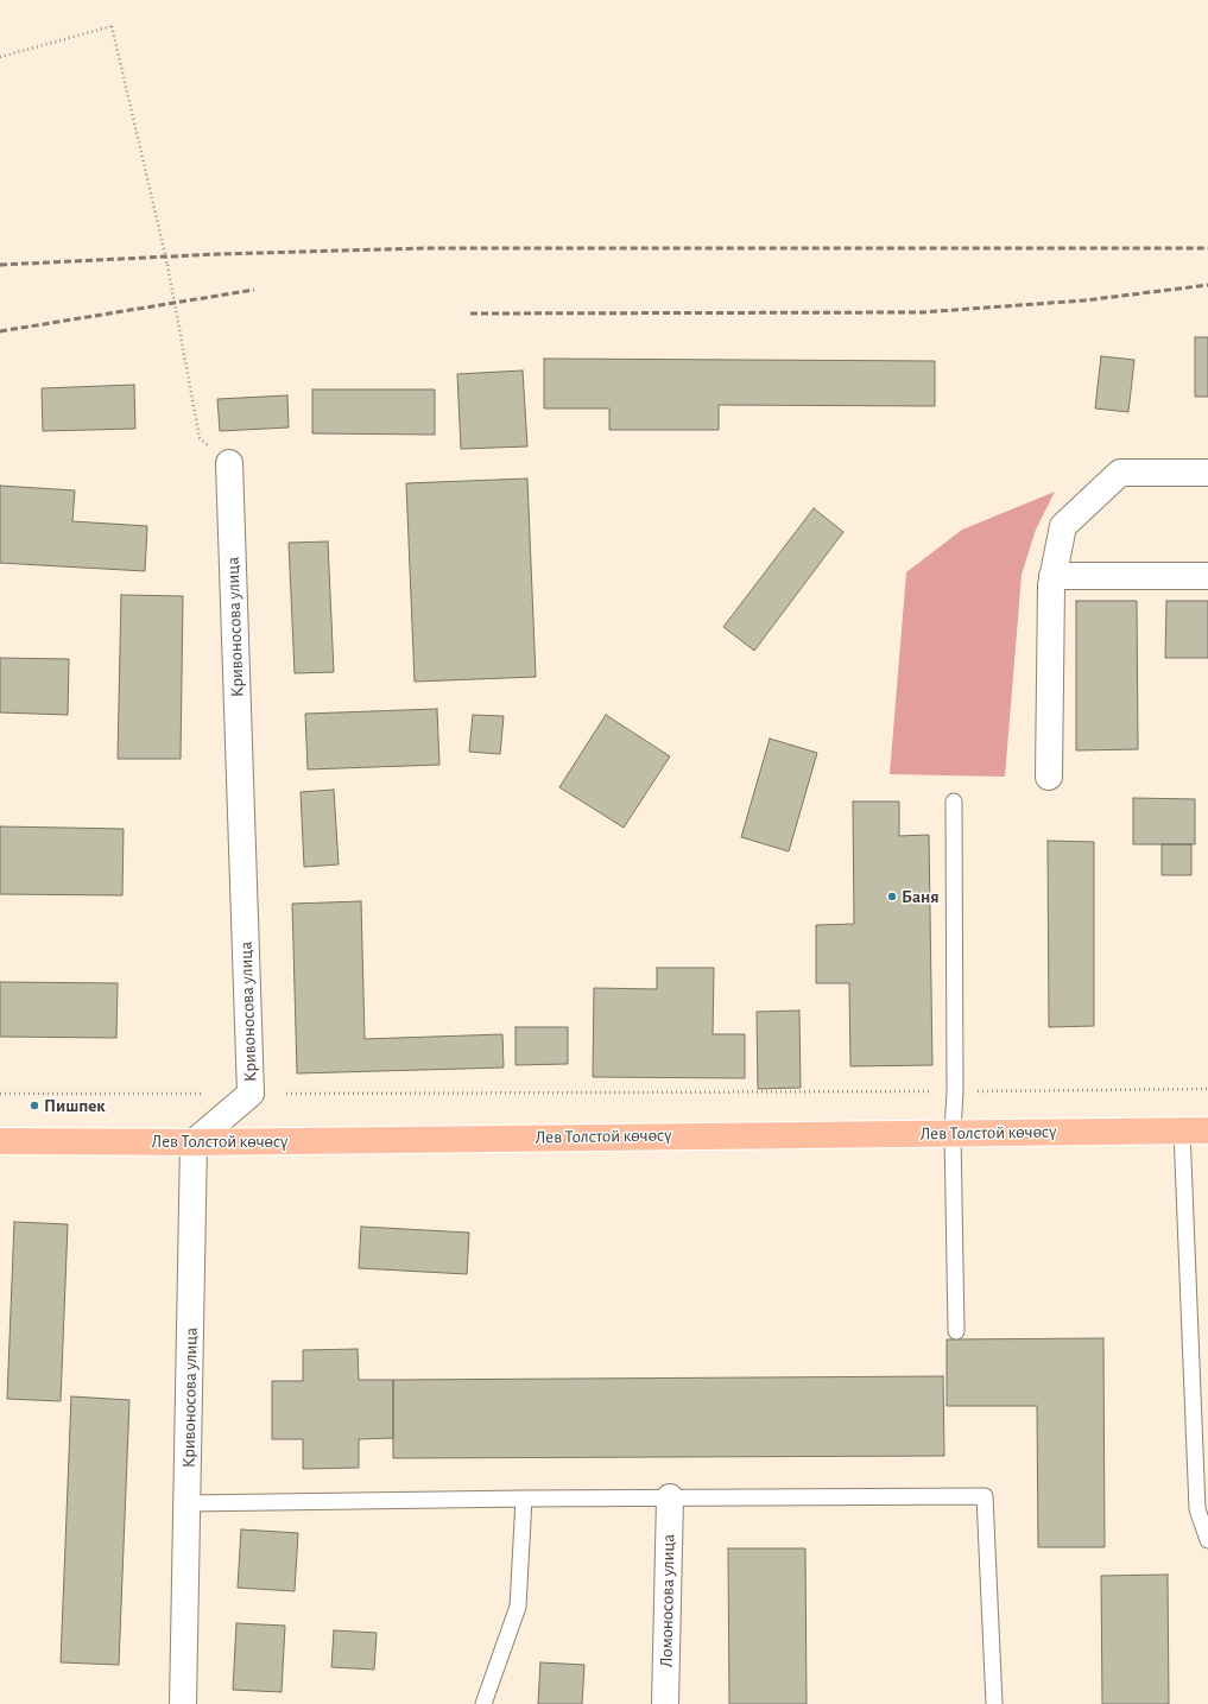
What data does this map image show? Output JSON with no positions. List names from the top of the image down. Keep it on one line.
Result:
{"streets":{"main road":["Лев Толстой көчөсү"],"street":["Кривоносова улица","Ломоносова улица"]},"crossings":[["Кривоносова улица","Лев Толстой көчөсү"]],"places":["Баня","Пишпек"]}
